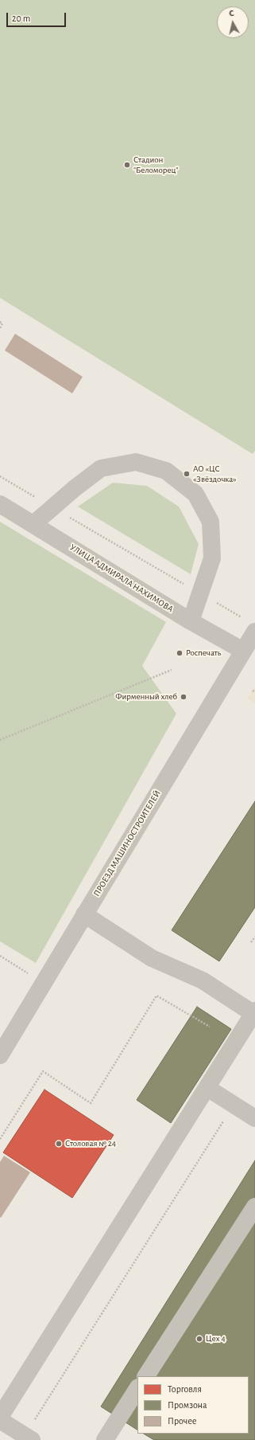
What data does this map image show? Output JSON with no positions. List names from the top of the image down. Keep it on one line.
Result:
{"streets":{"street":["УЛИЦА АДМИРАЛА НАХИМОВА","ПРОЕЗД МАШИНОСТРОИТЕЛЕЙ"]},"crossings":[["УЛИЦА АДМИРАЛА НАХИМОВА","ПРОЕЗД МАШИНОСТРОИТЕЛЕЙ"]],"places":["Стадион \"Беломорец\"","АО «ЦС «Звёздочка»","Роспечать","Фирменный хлеб","Столовая № 24","Цех 4"],"legend":["Торговля","Промзона","Прочее"],"scale_bar":"20 m","north":"top"}
